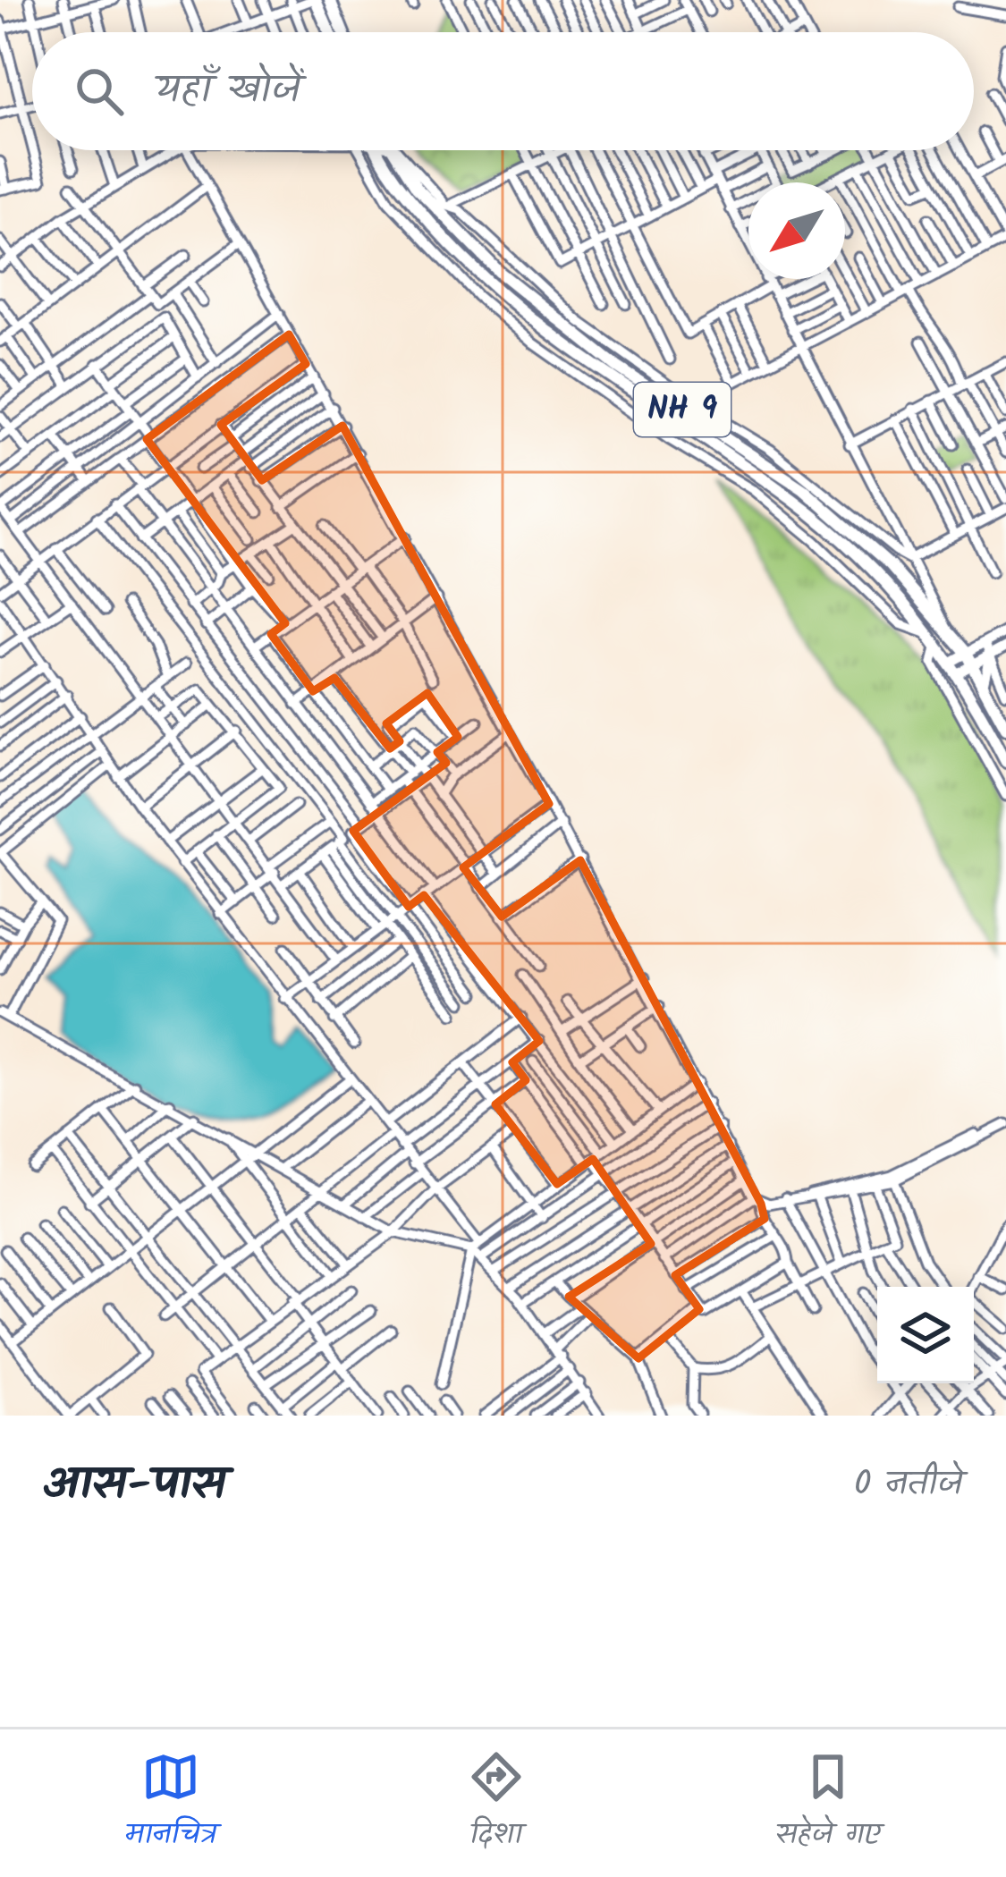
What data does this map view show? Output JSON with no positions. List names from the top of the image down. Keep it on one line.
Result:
{"streets":{"highway":["NH 9"]},"north":"bottom left","page":{"search":"यहाँ खोजें","heading":["आस-पास","0 नतीजे"],"nav":["मानचित्र","दिशा","सहेजे गए"]}}
